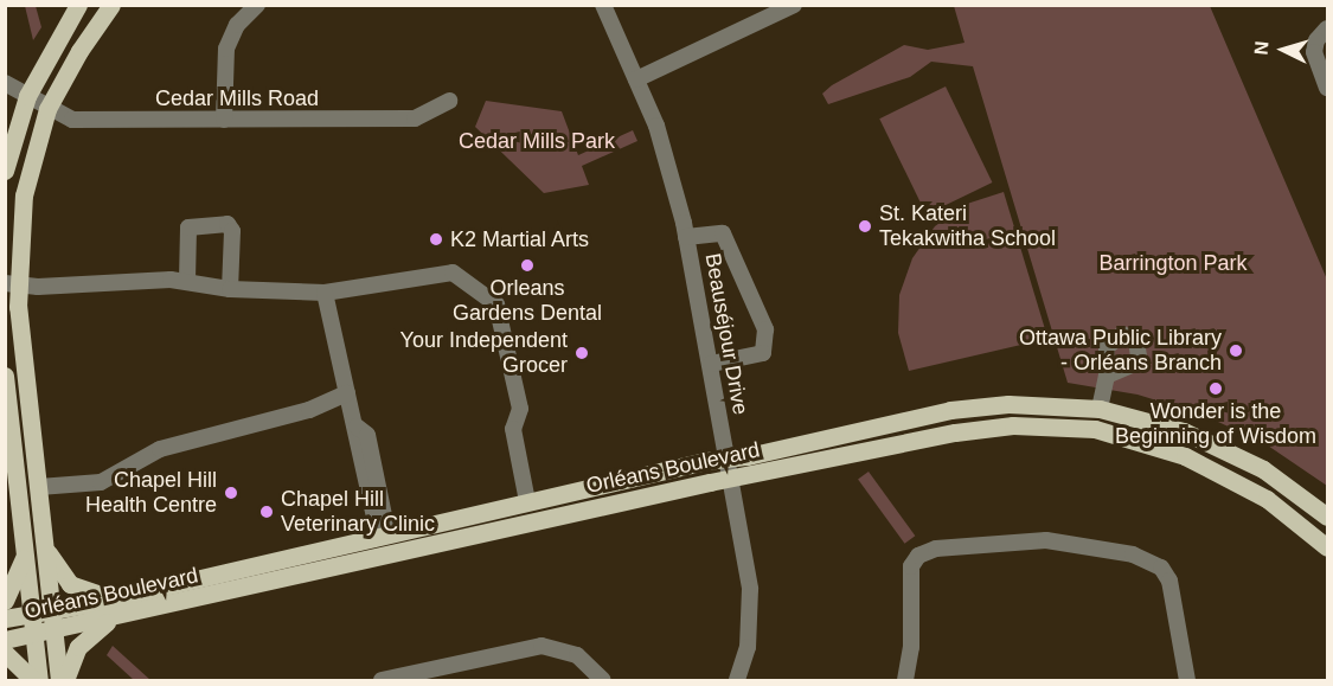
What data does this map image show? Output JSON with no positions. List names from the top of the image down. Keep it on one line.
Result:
{"streets":{"main road":["Orléans Boulevard"],"street":["Cedar Mills Road","Beauséjour Drive"]},"crossings":[["Beauséjour Drive","Orléans Boulevard"]],"parks":["Cedar Mills Park","Barrington Park"],"places":["St. Kateri Tekakwitha School","K2 Martial Arts","Orleans Gardens Dental","Ottawa Public Library - Orléans Branch","Your Independent Grocer","Wonder is the Beginning of Wisdom","Chapel Hill Health Centre","Chapel Hill Veterinary Clinic"],"north":"left"}
